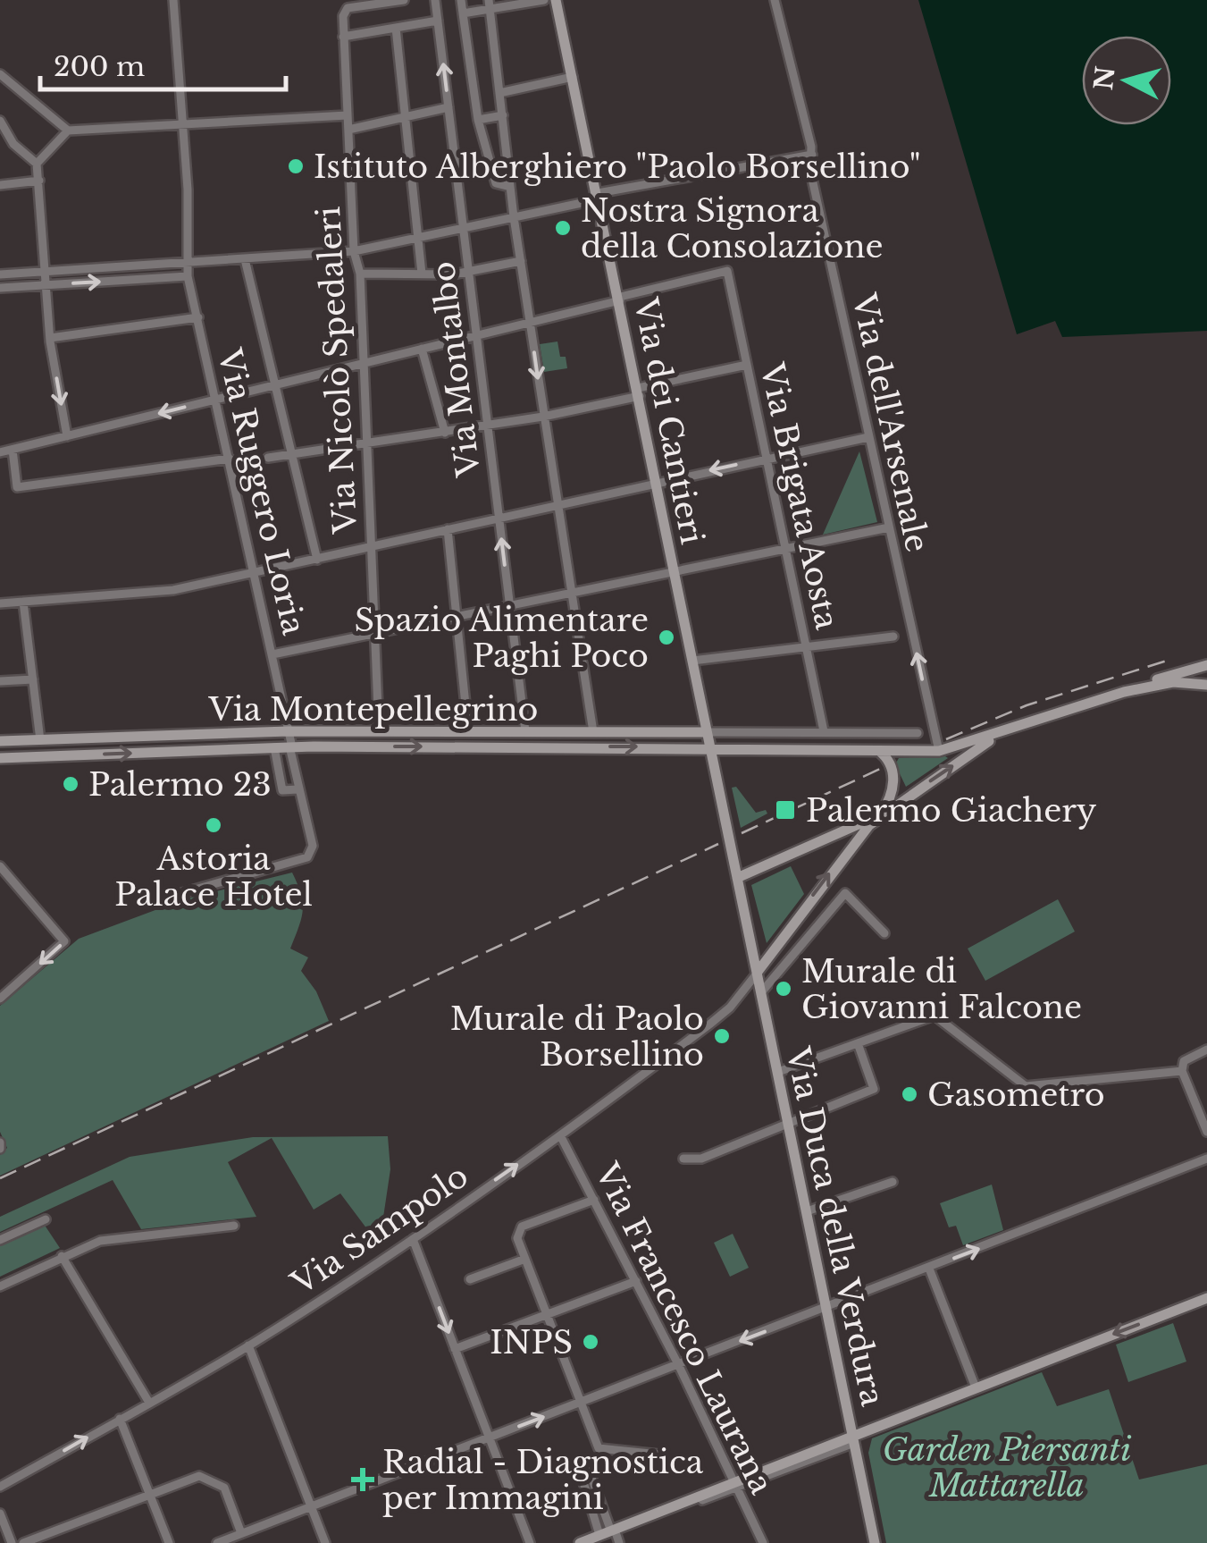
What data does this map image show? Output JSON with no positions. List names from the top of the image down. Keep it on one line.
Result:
{"streets":{"street":["Via Montalbo","Via Nicolò Spedaleri","Via dei Cantieri","Via dell'Arsenale","Via Ruggero Loria","Via Brigata Aosta","Via Montepellegrino","Via Duca della Verdura","Via Sampolo","Via Francesco Laurana"]},"crossings":[["Via Montalbo","Via Montepellegrino"],["Via Nicolò Spedaleri","Via Montepellegrino"],["Via dei Cantieri","Via Brigata Aosta"],["Via dei Cantieri","Via Montepellegrino"],["Via dei Cantieri","Via Duca della Verdura"],["Via dell'Arsenale","Via Montepellegrino"],["Via Ruggero Loria","Via Montepellegrino"],["Via Duca della Verdura","Via Sampolo"],["Via Sampolo","Via Francesco Laurana"]],"parks":["Garden Piersanti Mattarella"],"places":{"other":["Istituto Alberghiero \"Paolo Borsellino\"","Nostra Signora della Consolazione","Spazio Alimentare Paghi Poco","Palermo 23","Astoria Palace Hotel","Murale di Giovanni Falcone","Murale di Paolo Borsellino","Gasometro","INPS"],"transit":["Palermo Giachery"],"health":["Radial - Diagnostica per Immagini"]},"scale_bar":"200 m","north":"left"}
